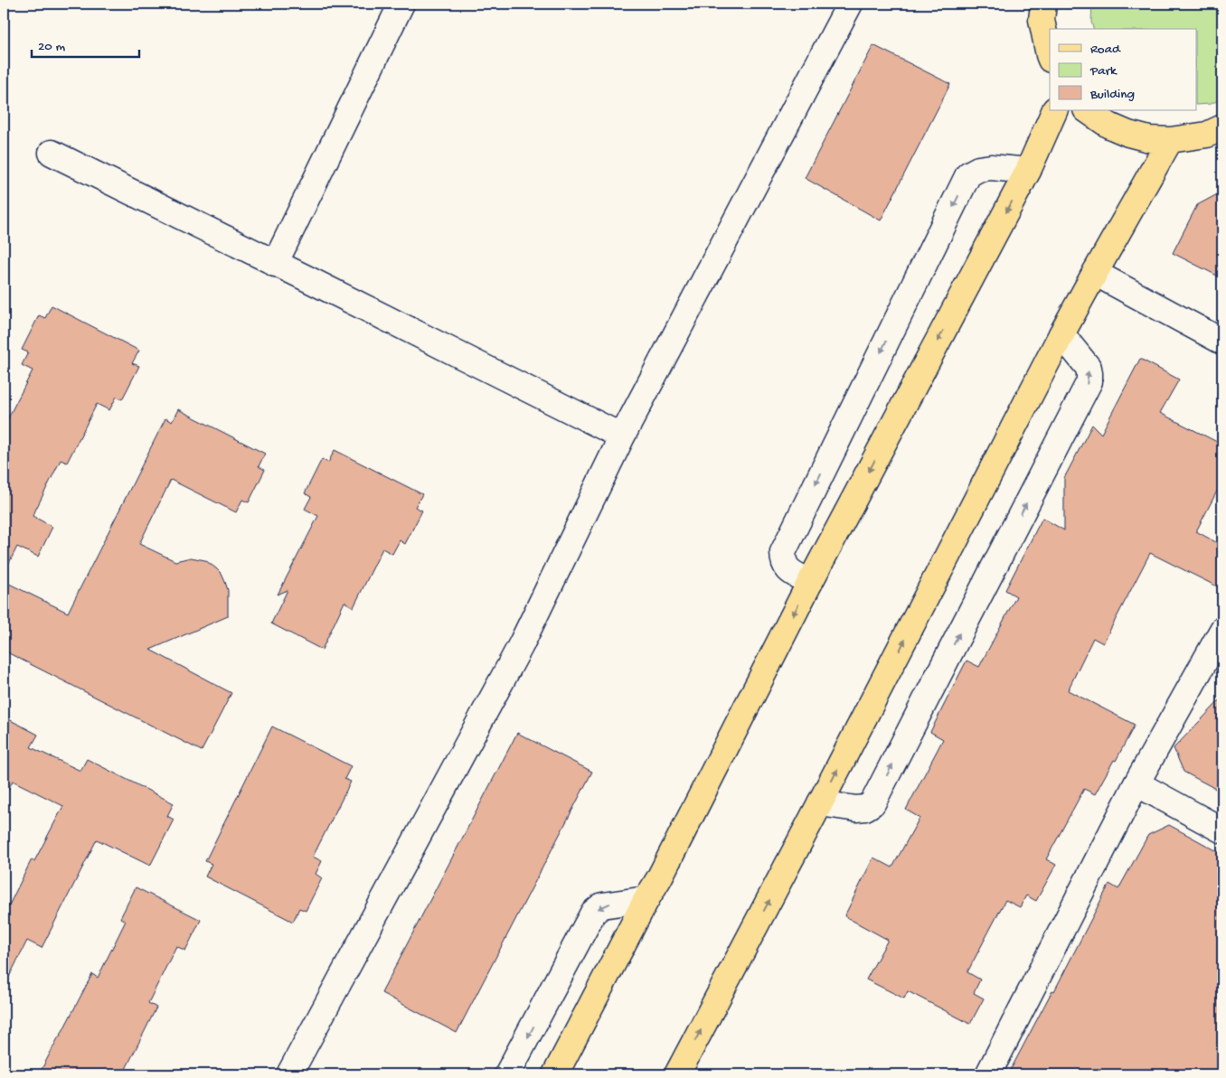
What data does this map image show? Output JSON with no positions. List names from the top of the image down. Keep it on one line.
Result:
{"legend":["Road","Park","Building"],"scale_bar":"20 m"}
